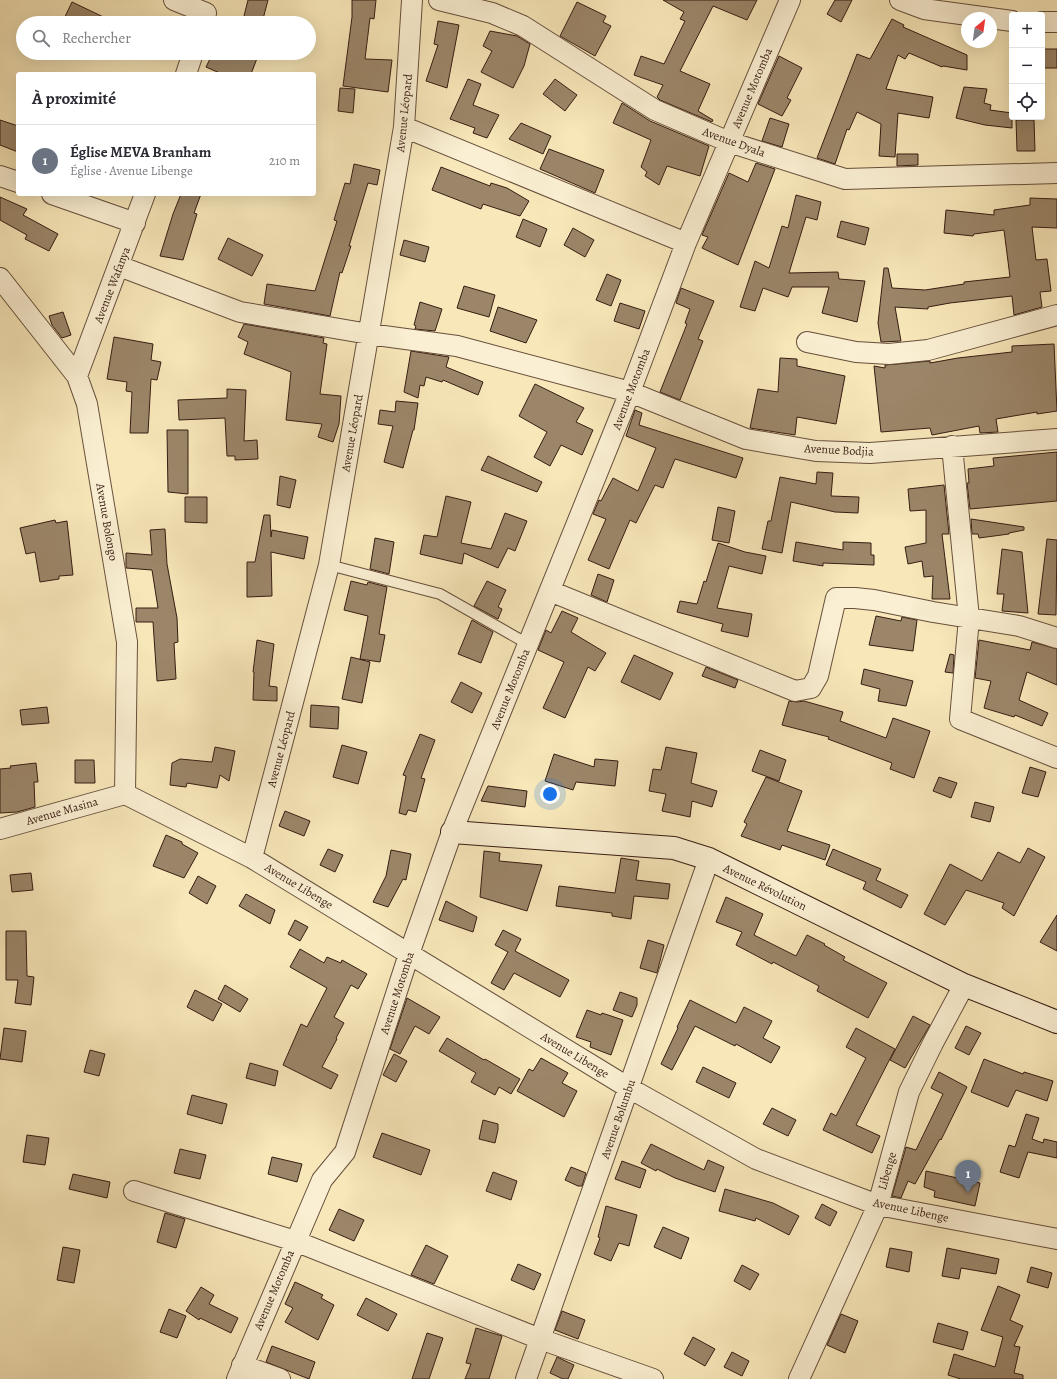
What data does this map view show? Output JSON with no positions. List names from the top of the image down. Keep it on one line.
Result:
{"streets":{"street":["Avenue Motomba","Avenue Léopard","Avenue Dyala","Avenue Wafanya","Avenue Bodjia","Avenue Bolongo","Avenue Masina","Avenue Libenge","Avenue Révolution","Avenue Bolumbu","Libenge"]},"crossings":[["Avenue Motomba","Avenue Dyala"],["Avenue Motomba","Avenue Bodjia"],["Avenue Motomba","Avenue Libenge"],["Avenue Motomba","Avenue Révolution"],["Avenue Léopard","Avenue Bodjia"],["Avenue Léopard","Avenue Libenge"],["Avenue Wafanya","Avenue Bodjia"],["Avenue Wafanya","Avenue Bolongo"],["Avenue Bolongo","Avenue Masina"],["Avenue Bolongo","Avenue Libenge"],["Avenue Masina","Avenue Libenge"],["Avenue Libenge","Avenue Bolumbu"],["Avenue Libenge","Libenge"],["Avenue Révolution","Avenue Bolumbu"],["Avenue Révolution","Libenge"]],"north":"top right","page":{"map_buttons":["+","−"],"search":"Rechercher","heading":"À proximité","list":[{"mark":"1","name":"Église MEVA Branham","note":"Église · Avenue Libenge","value":"210 m"}],"pins":"1"}}
